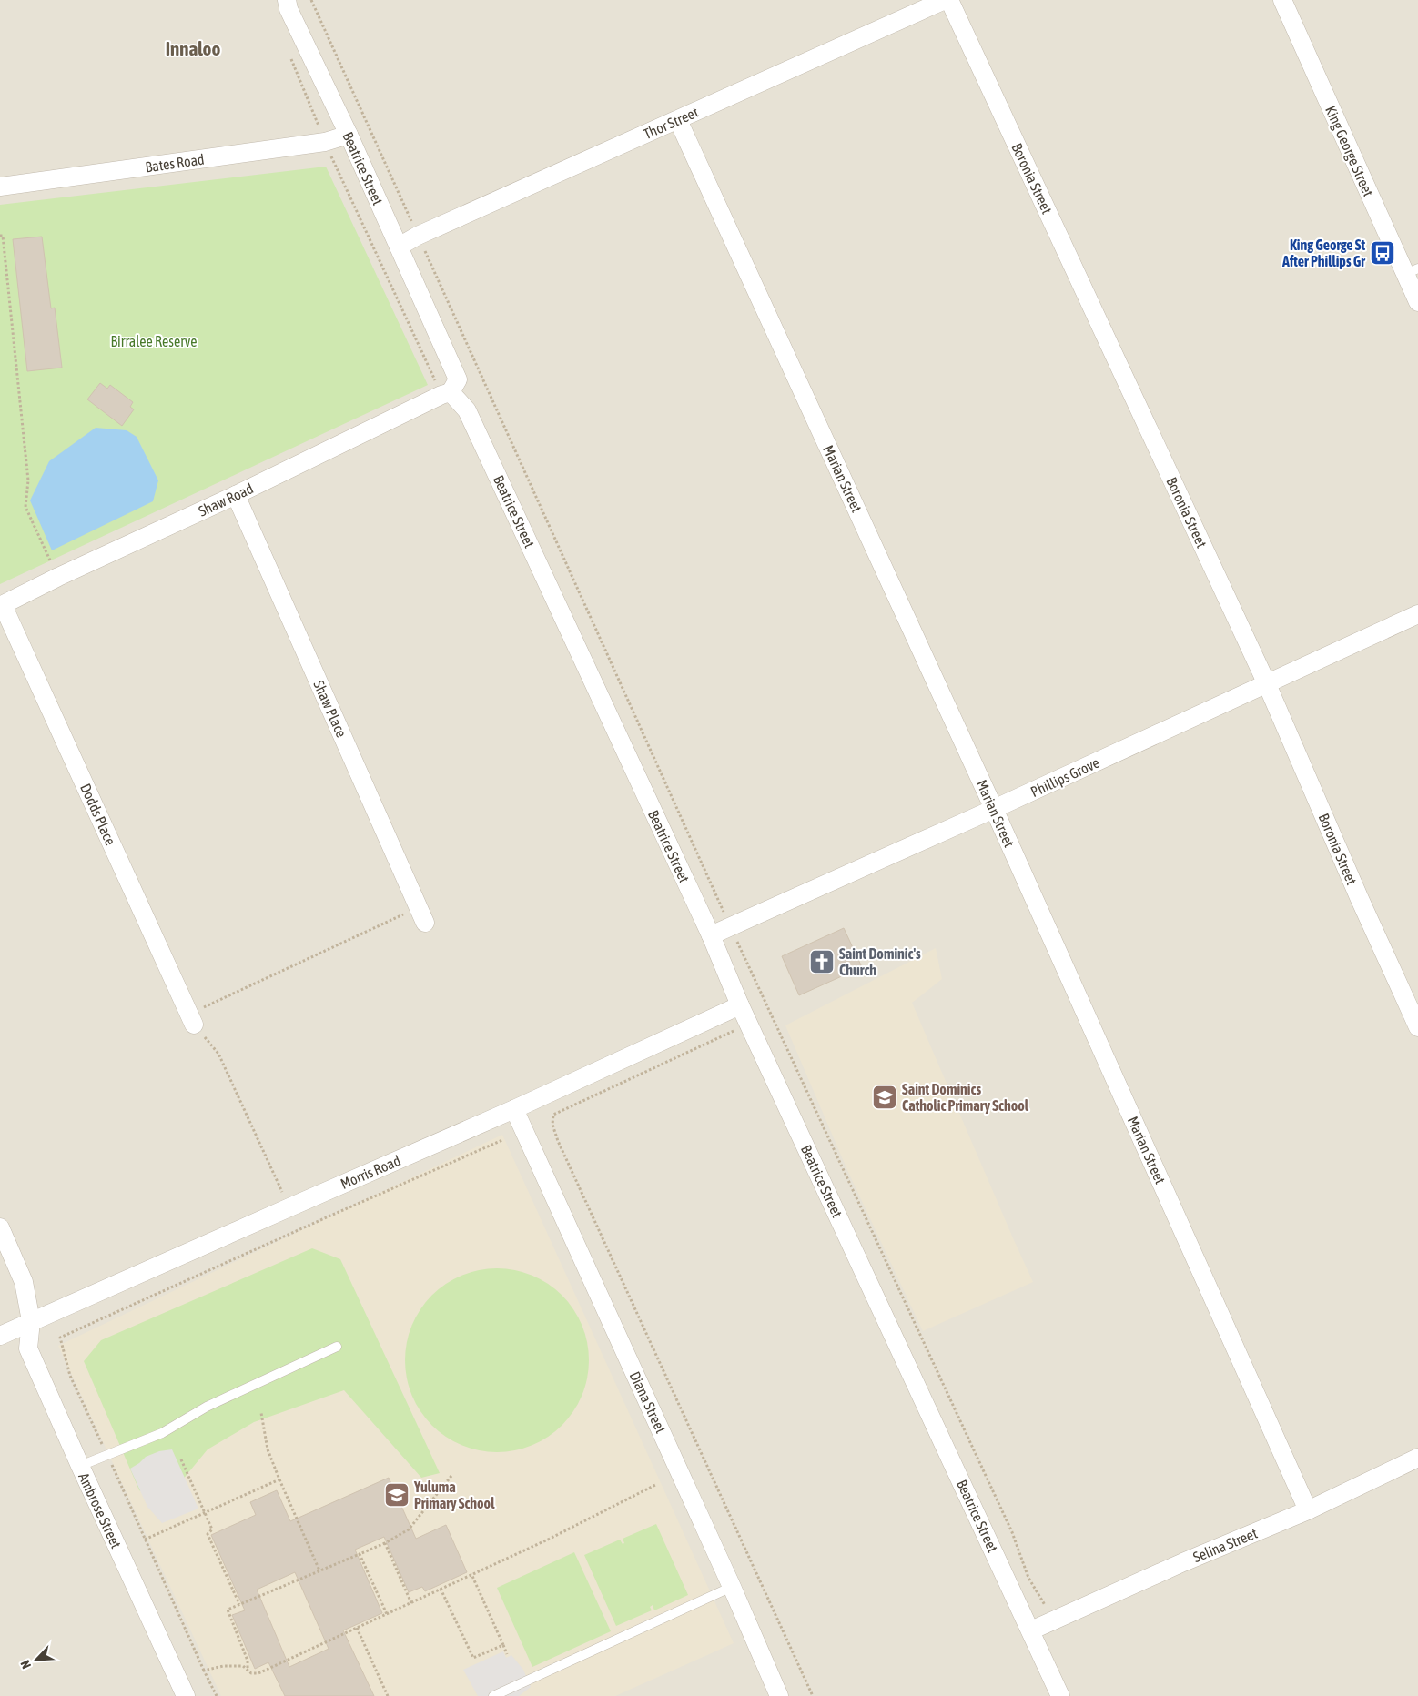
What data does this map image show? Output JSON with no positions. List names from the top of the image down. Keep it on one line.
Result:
{"streets":{"street":["Thor Street","King George Street","Bates Road","Beatrice Street","Boronia Street","Marian Street","Shaw Road","Shaw Place","Phillips Grove","Dodds Place","Morris Road","Diana Street","Ambrose Street","Selina Street"]},"crossings":[["Thor Street","Beatrice Street"],["Thor Street","Marian Street"],["Bates Road","Beatrice Street"],["Beatrice Street","Shaw Road"],["Beatrice Street","Phillips Grove"],["Beatrice Street","Morris Road"],["Beatrice Street","Selina Street"],["Boronia Street","Phillips Grove"],["Marian Street","Phillips Grove"],["Marian Street","Selina Street"],["Shaw Road","Shaw Place"],["Shaw Road","Dodds Place"],["Morris Road","Diana Street"],["Morris Road","Ambrose Street"]],"districts":["Innaloo"],"parks":["Birralee Reserve"],"places":{"bus stop":["King George St After Phillips Gr"],"church":["Saint Dominic's Church"],"school or university":["Saint Dominics Catholic Primary School","Yuluma Primary School"]},"north":"bottom left"}
